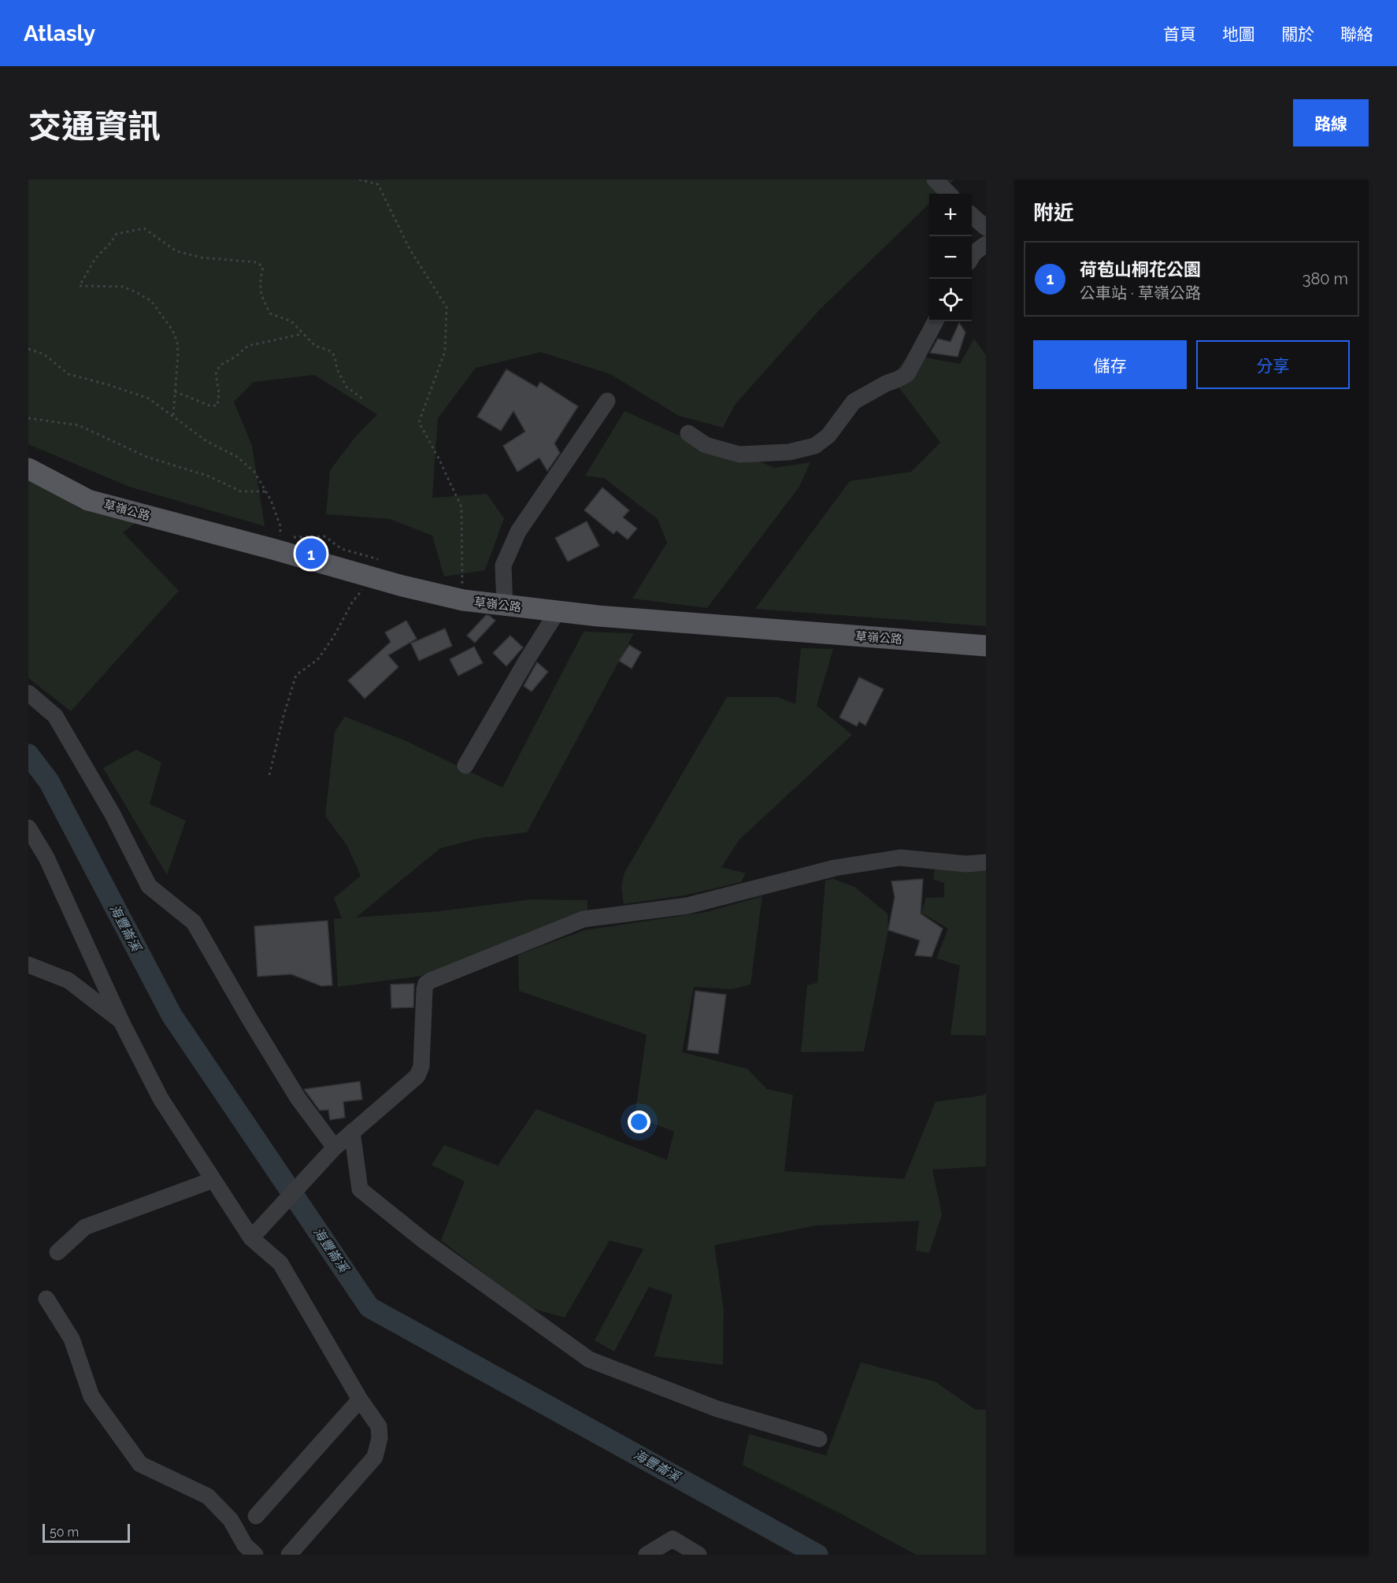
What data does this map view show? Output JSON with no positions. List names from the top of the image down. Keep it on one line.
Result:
{"streets":{"main road":["草嶺公路"]},"water":["海豐崙溪"],"scale_bar":"50 m","page":{"header":"Atlasly","nav":["首頁","地圖","關於","聯絡"],"title":"交通資訊","buttons":["路線",["儲存","分享"]],"heading":"附近","map_buttons":["+","−"],"list":[{"mark":"1","name":"荷苞山桐花公園","note":"公車站 · 草嶺公路","value":"380 m"}],"pins":"1","scale":"50 m"}}
